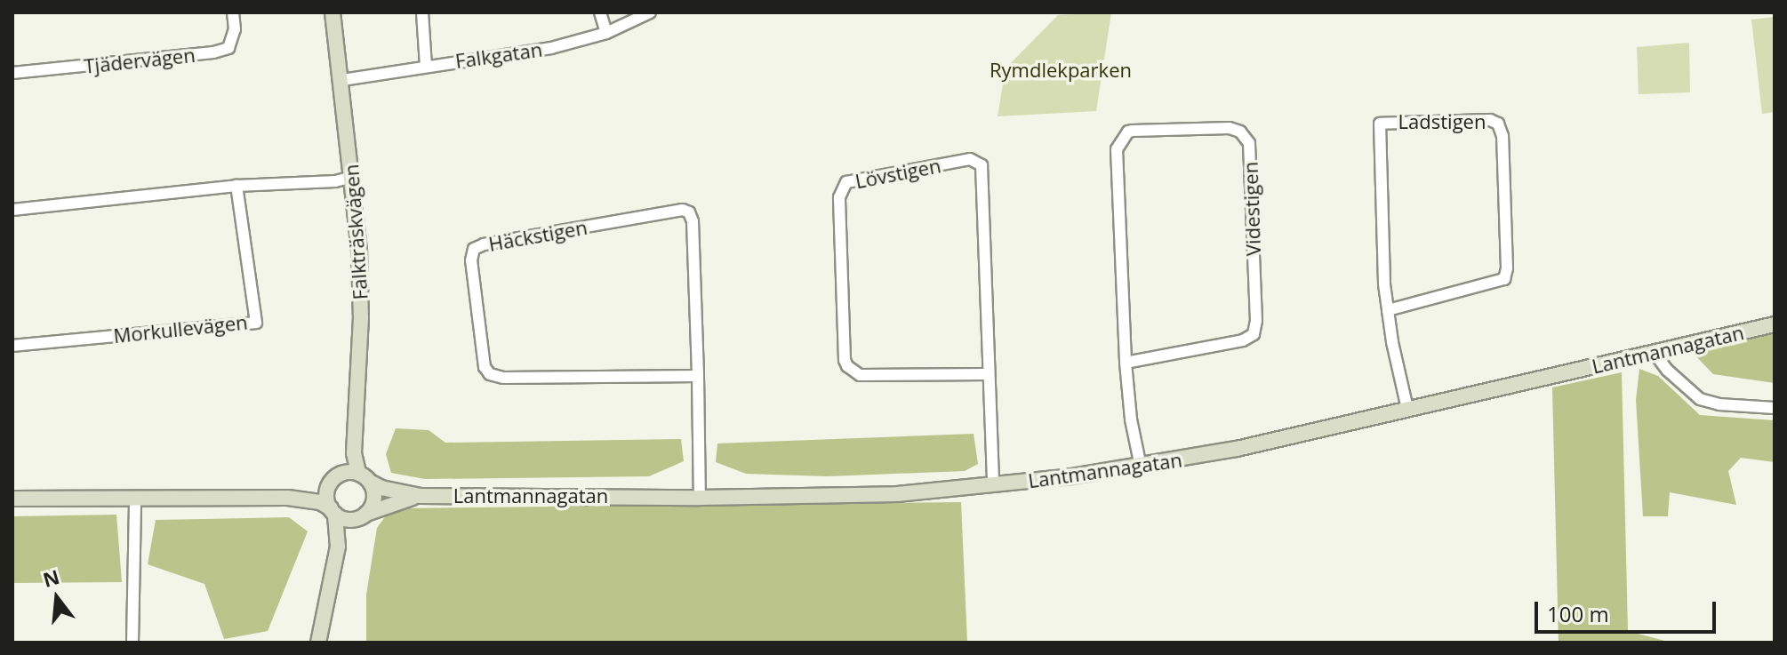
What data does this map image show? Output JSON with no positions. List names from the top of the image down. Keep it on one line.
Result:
{"streets":{"street":["Falkgatan","Tjädervägen","Ladstigen","Lövstigen","Videstigen","Falkträskvägen","Häckstigen","Morkullevägen","Lantmannagatan"]},"crossings":[["Falkgatan","Falkträskvägen"],["Ladstigen","Lantmannagatan"],["Lövstigen","Lantmannagatan"],["Videstigen","Lantmannagatan"],["Falkträskvägen","Lantmannagatan"],["Häckstigen","Lantmannagatan"]],"parks":["Rymdlekparken"],"scale_bar":"100 m","north":"top"}
